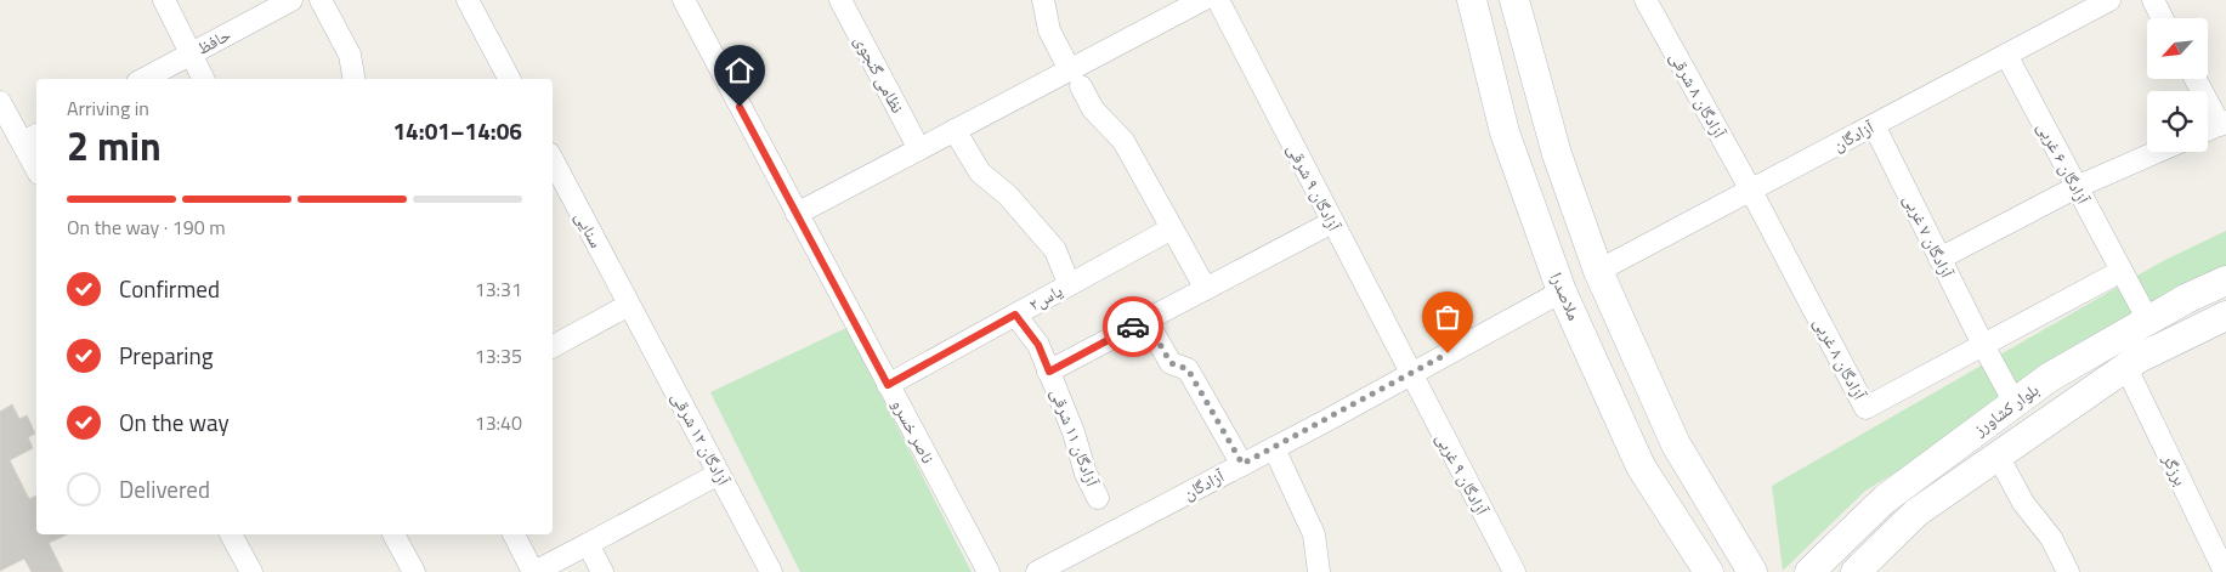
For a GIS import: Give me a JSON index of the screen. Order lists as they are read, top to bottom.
{
  "streets": {
    "main road": ["ملاصدرا", "بلوار کشاورز"],
    "street": [
      "حافظ",
      "نظامی گنجوی",
      "آزادگان ۸ شرقی",
      "آزادگان",
      "آزادگان ۶ غربی",
      "آزادگان ۹ شرقی",
      "سنایی",
      "آزادگان ۷ غربی",
      "یاس۲",
      "آزادگان ۸ غربی",
      "ناصر خسرو",
      "آزادگان ۱۱ شرقی",
      "آزادگان ۱۲ شرقی",
      "برزگر",
      "آزادگان ۹ غربی"
    ]
  },
  "crossings": [
    ["آزادگان ۸ شرقی", "آزادگان"],
    ["آزادگان ۸ شرقی", "آزادگان ۸ غربی"],
    ["آزادگان", "آزادگان ۶ غربی"],
    ["آزادگان", "آزادگان ۹ شرقی"],
    ["آزادگان", "آزادگان ۷ غربی"],
    ["آزادگان", "ملاصدرا"],
    ["آزادگان", "آزادگان ۸ غربی"],
    ["آزادگان", "آزادگان ۹ غربی"],
    ["آزادگان ۶ غربی", "بلوار کشاورز"],
    ["آزادگان ۹ شرقی", "آزادگان ۹ غربی"],
    ["سنایی", "آزادگان ۱۲ شرقی"],
    ["آزادگان ۷ غربی", "آزادگان ۸ غربی"],
    ["آزادگان ۷ غربی", "بلوار کشاورز"],
    ["یاس۲", "ناصر خسرو"],
    ["یاس۲", "آزادگان ۱۱ شرقی"],
    ["بلوار کشاورز", "برزگر"]
  ],
  "north": "bottom left",
  "page": {
    "heading": ["2 min", "Arriving in", "14:01–14:06"],
    "bar": "On the way · 190 m",
    "list": [
      ["Confirmed", "13:31"],
      ["Preparing", "13:35"],
      ["On the way", "13:40"],
      "Delivered"
    ]
  }
}
